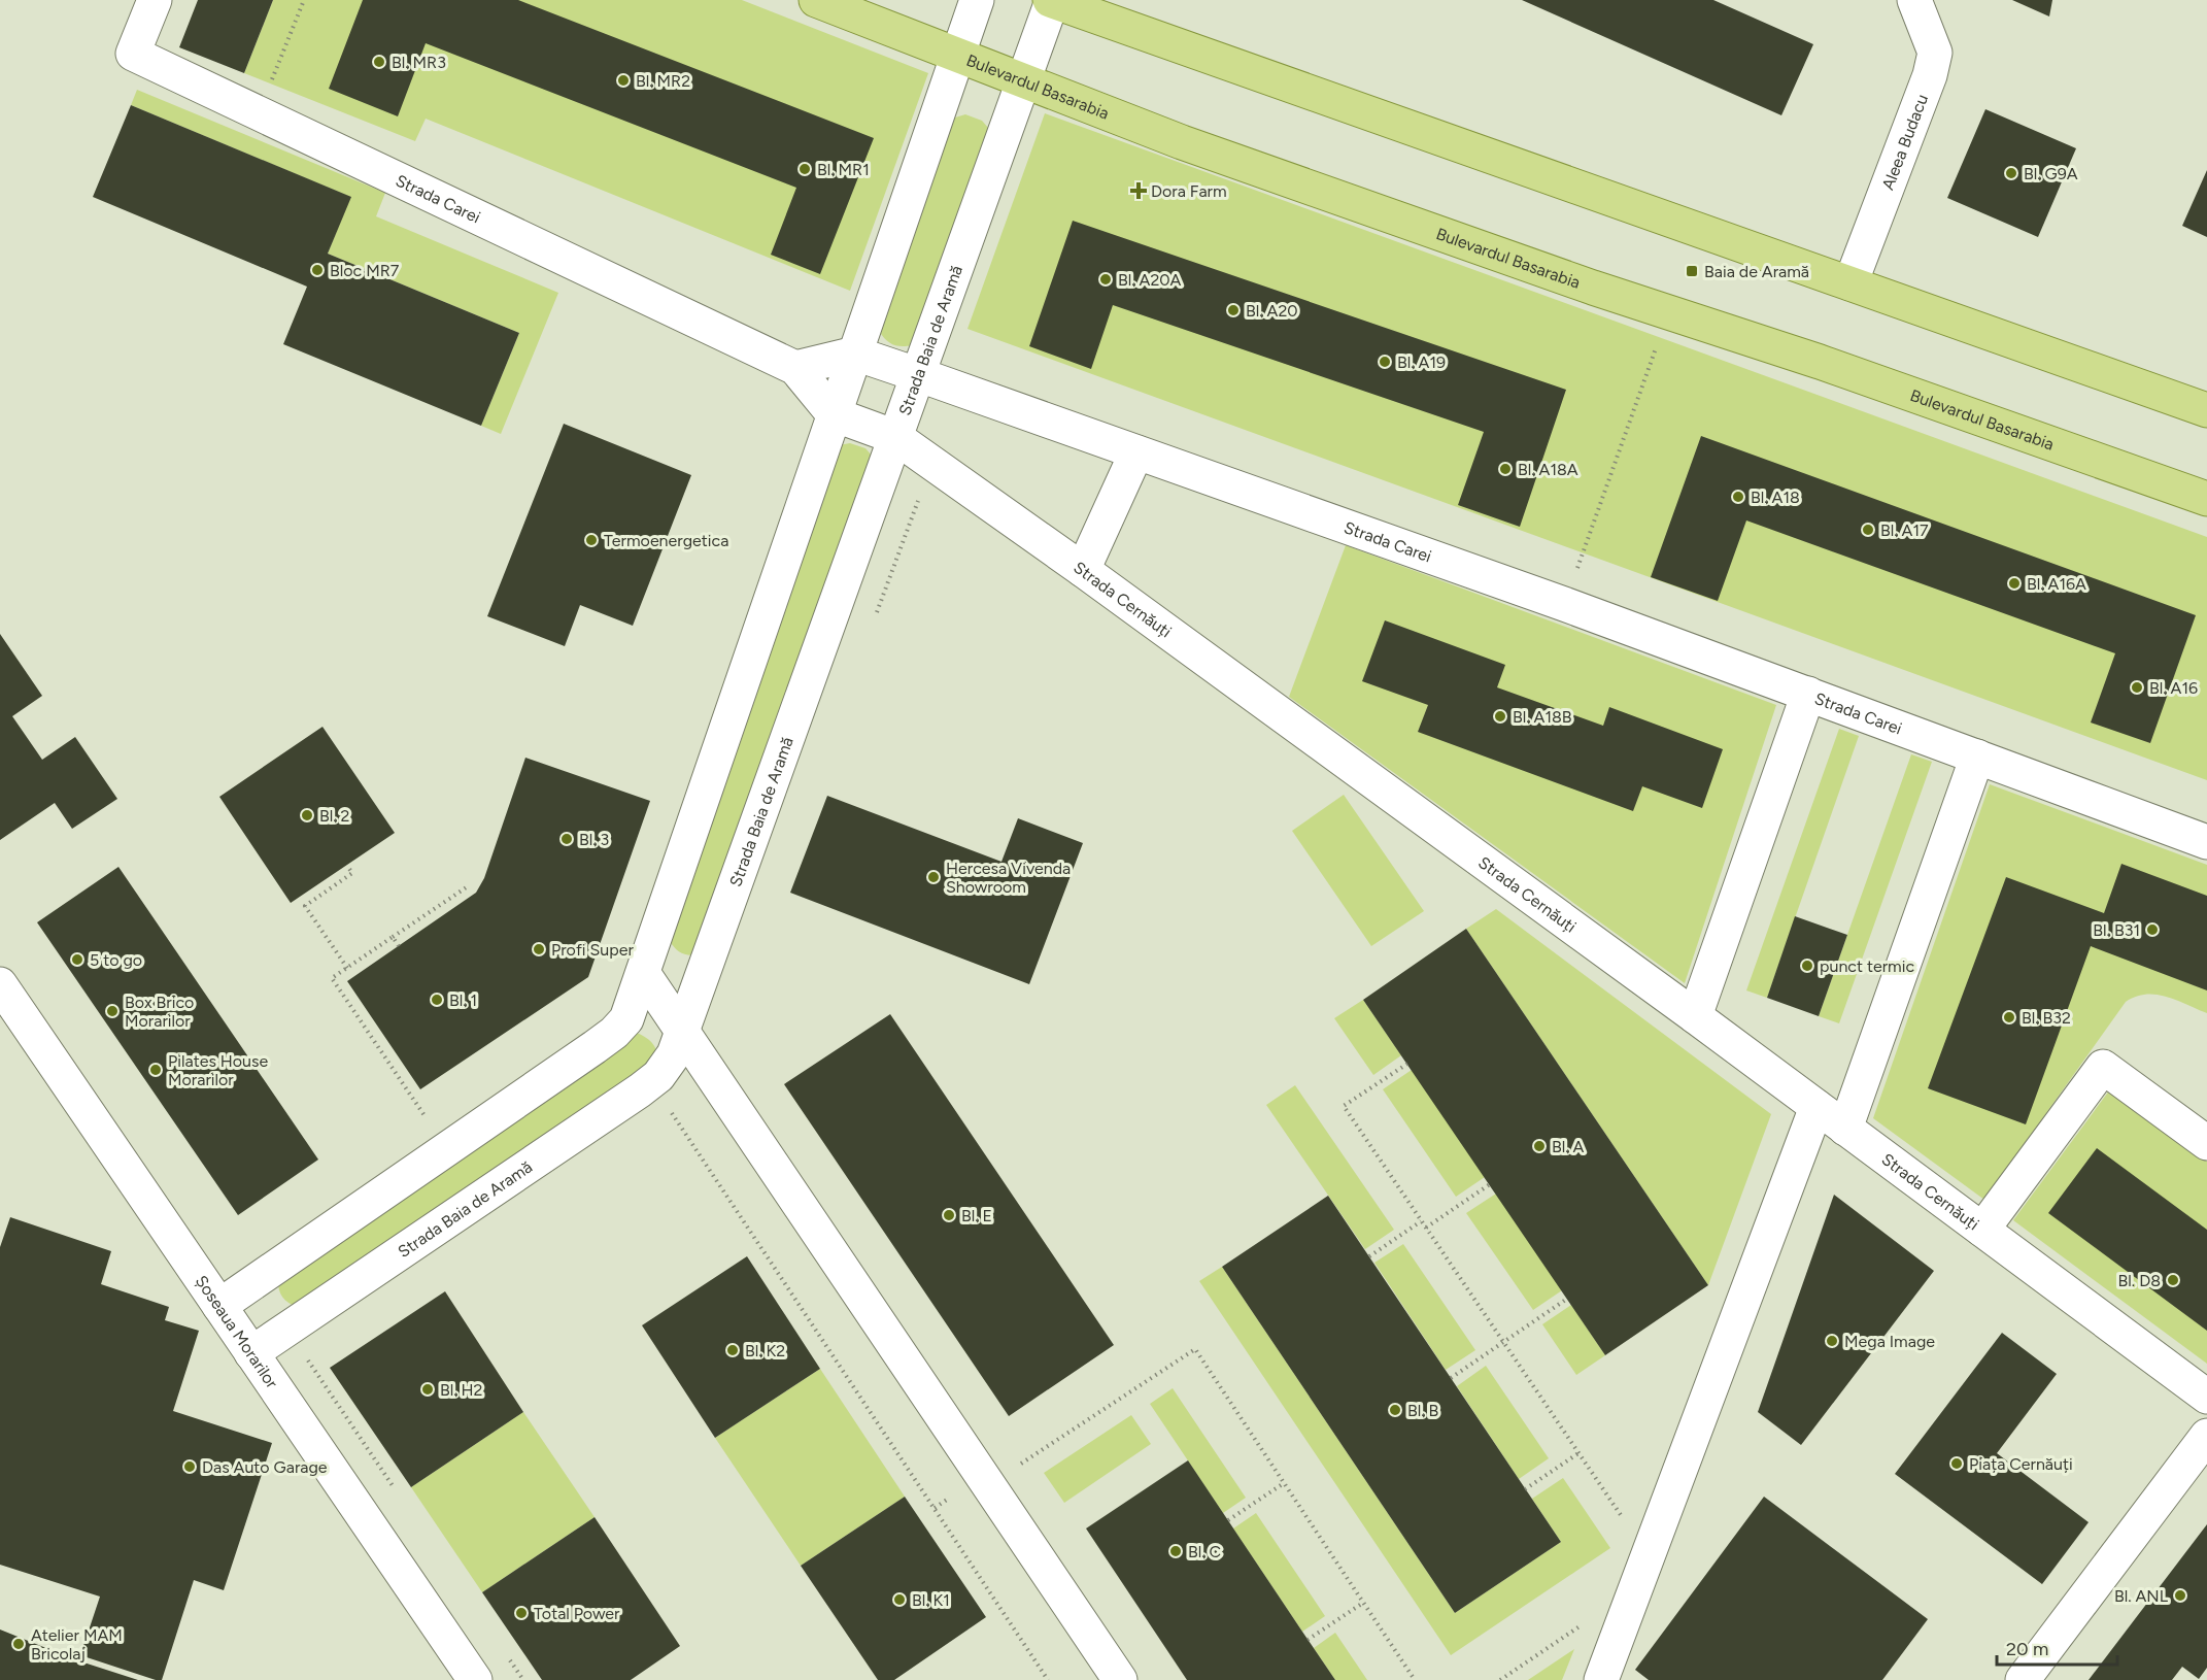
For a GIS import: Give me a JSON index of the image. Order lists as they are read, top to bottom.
{
  "streets": {
    "main road": ["Bulevardul Basarabia"],
    "street": [
      "Aleea Budacu",
      "Strada Carei",
      "Strada Baia de Aramă",
      "Strada Cernăuți",
      "Șoseaua Morarilor"
    ]
  },
  "crossings": [
    ["Bulevardul Basarabia", "Strada Baia de Aramă"],
    ["Strada Carei", "Strada Baia de Aramă"],
    ["Strada Carei", "Strada Cernăuți"],
    ["Strada Baia de Aramă", "Strada Cernăuți"],
    ["Strada Baia de Aramă", "Șoseaua Morarilor"]
  ],
  "places": {
    "other": [
      "Bl. MR3",
      "Bl. MR2",
      "Bl. MR1",
      "Bl. G9A",
      "Bloc MR7",
      "Bl. A20A",
      "Bl. A20",
      "Bl. A19",
      "Bl. A18A",
      "Bl. A18",
      "Bl. A17",
      "Termoenergetica",
      "Bl. A16A",
      "Bl. A16",
      "Bl. A18B",
      "Bl. 2",
      "Bl. 3",
      "Hercesa Vivenda Showroom",
      "Bl. B31",
      "Profi Super",
      "5 to go",
      "punct termic",
      "Bl. 1",
      "Box Brico Morarilor",
      "Bl. B32",
      "Pilates House Morarilor",
      "Bl. A",
      "Bl. E",
      "Bl. D8",
      "Mega Image",
      "Bl. K2",
      "Bl. H2",
      "Bl. B",
      "Piața Cernăuți",
      "Das Auto Garage",
      "Bl. C",
      "Bl. ANL",
      "Bl. K1",
      "Total Power",
      "Atelier MAM Bricolaj"
    ],
    "health": ["Dora Farm"],
    "transit": ["Baia de Aramă"]
  },
  "scale_bar": "20 m"
}
